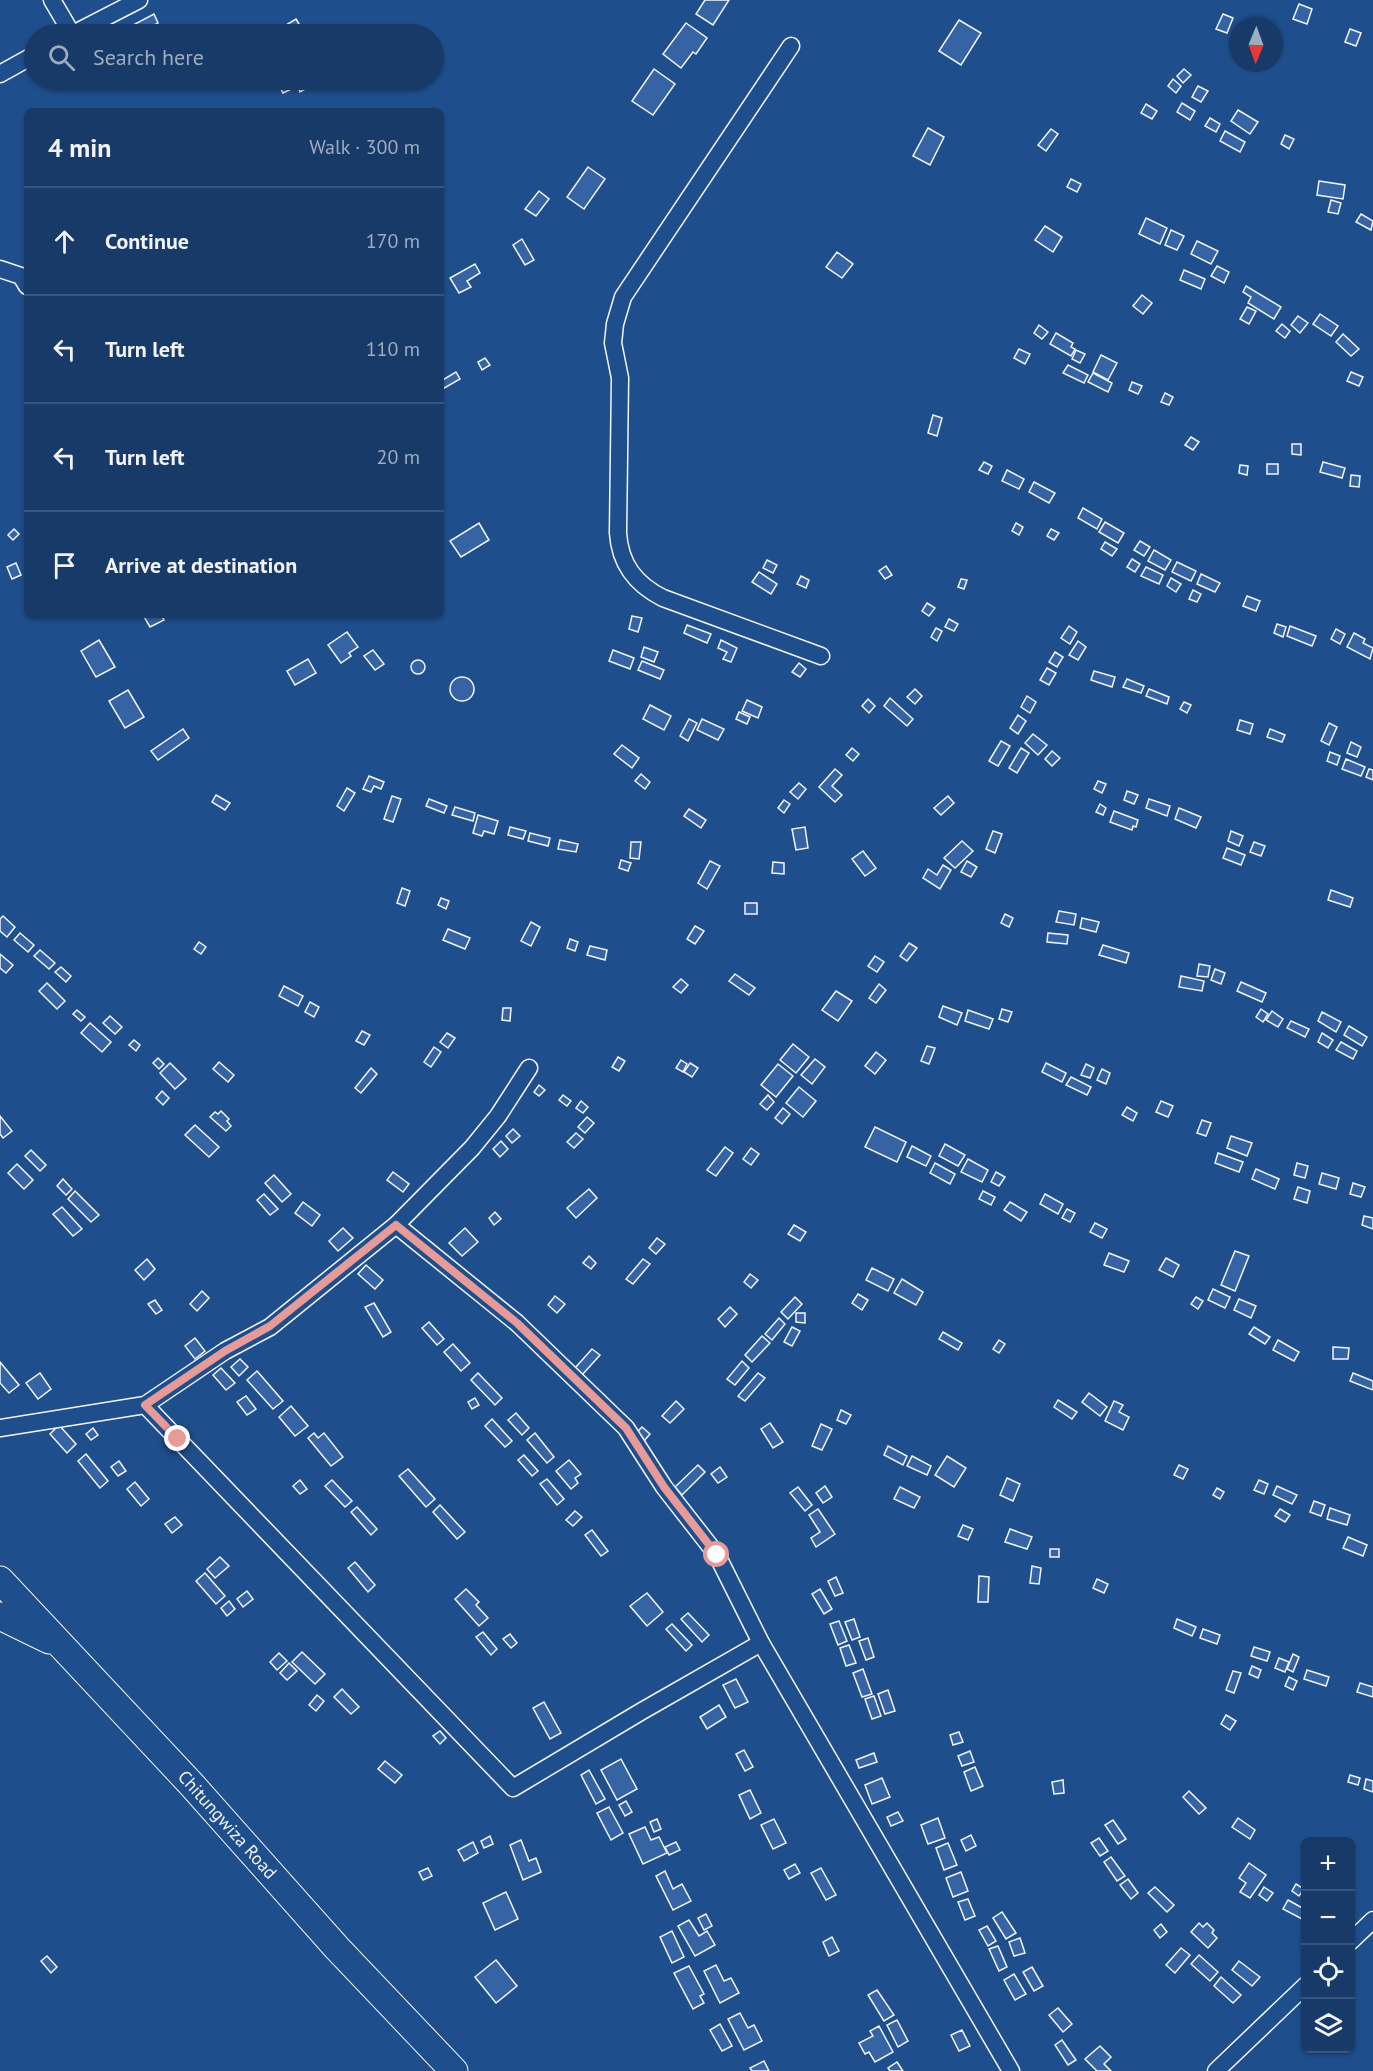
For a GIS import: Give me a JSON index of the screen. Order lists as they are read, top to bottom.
{
  "streets": {
    "main road": ["Chitungwiza Road"]
  },
  "north": "bottom",
  "page": {
    "search": "Search here",
    "heading": ["4 min", "Walk · 300 m"],
    "list": [
      ["Continue", "170 m"],
      ["Turn left", "110 m"],
      ["Turn left", "20 m"],
      "Arrive at destination"
    ],
    "map_buttons": ["+", "−"]
  }
}
